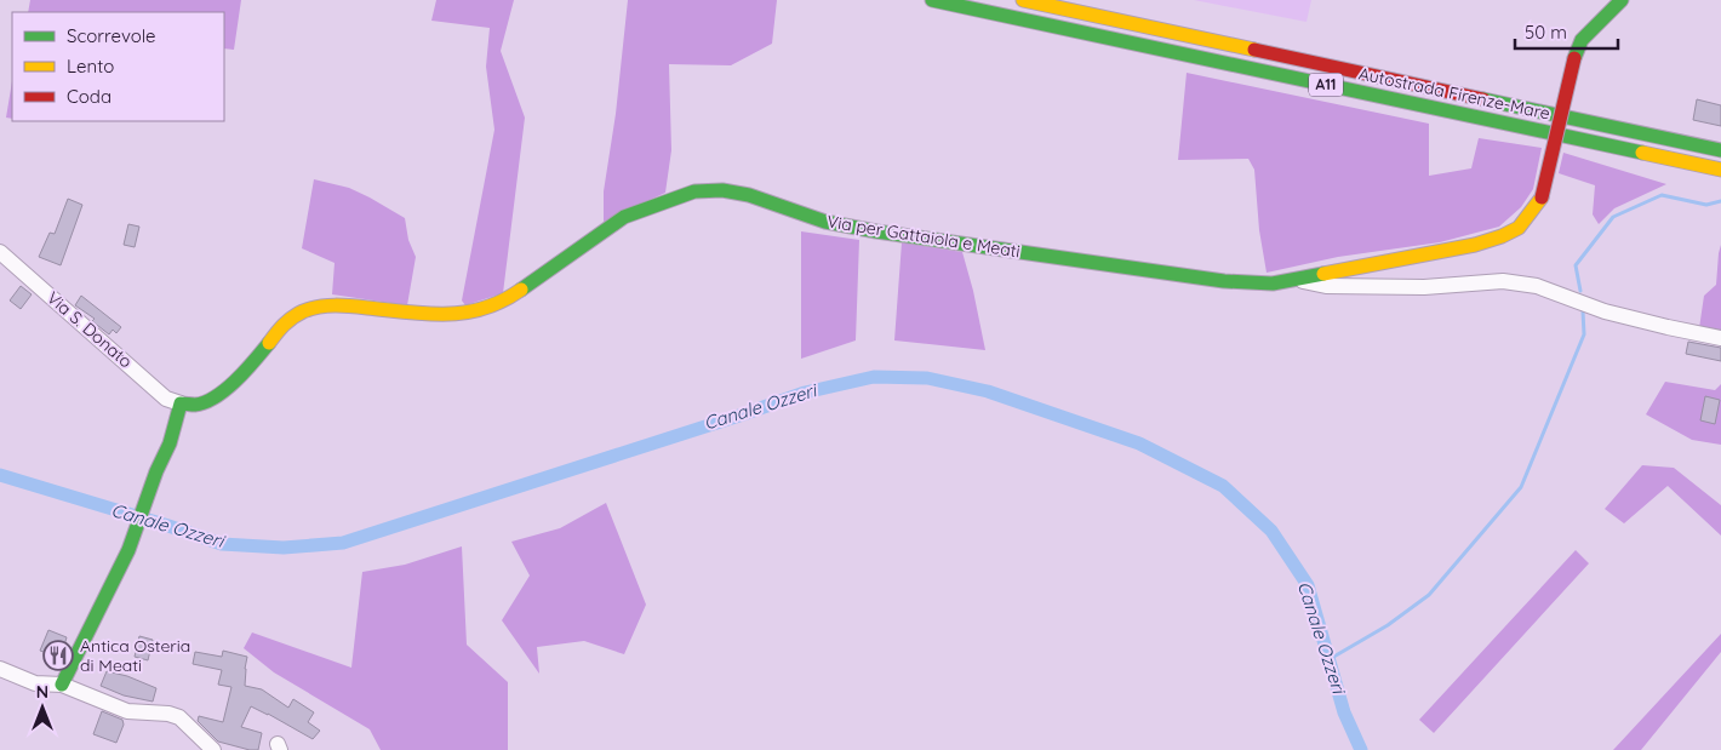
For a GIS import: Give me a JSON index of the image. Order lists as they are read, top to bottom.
{
  "streets": {
    "main road": ["A11", "Autostrada Firenze-Mare", "Via per Gattaiola e Meati"],
    "street": ["Via S. Donato"]
  },
  "crossings": [
    ["Via per Gattaiola e Meati", "Via S. Donato"]
  ],
  "water": ["Canale Ozzeri"],
  "places": {
    "restaurant": ["Antica Osteria di Meati"]
  },
  "legend": ["Scorrevole", "Lento", "Coda"],
  "scale_bar": "50 m",
  "north": "top"
}
